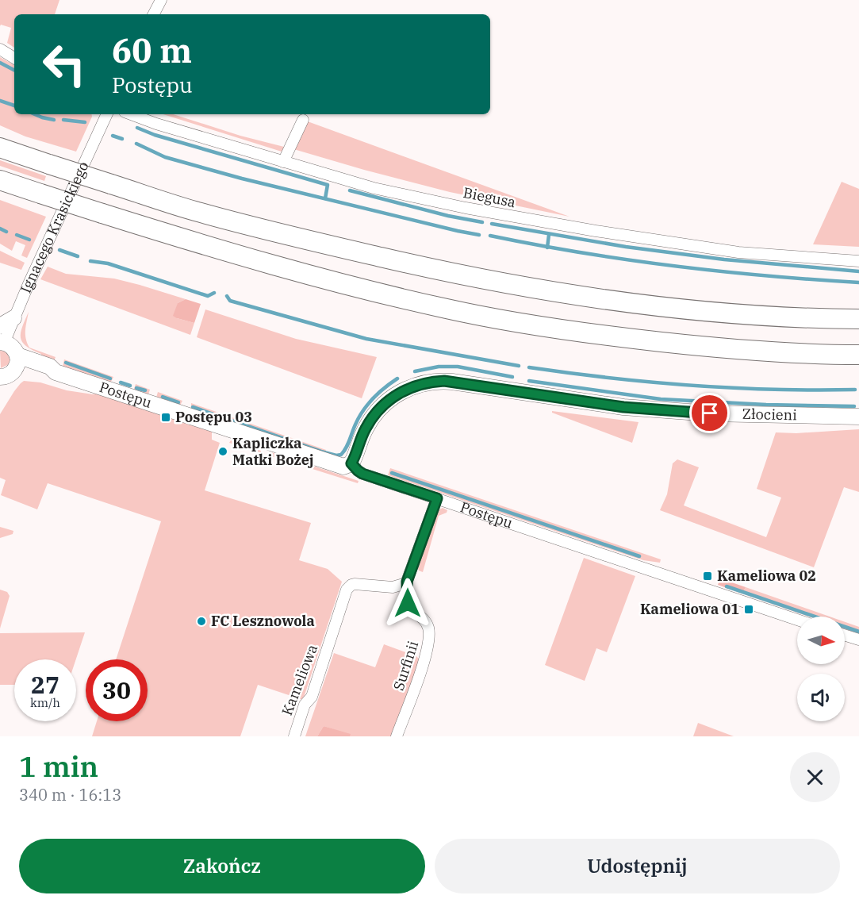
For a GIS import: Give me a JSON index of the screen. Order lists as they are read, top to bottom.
{
  "streets": {
    "street": [
      "Biegusa",
      "Ignacego Krasickiego",
      "Postępu",
      "Złocieni",
      "Surfinii",
      "Kameliowa"
    ]
  },
  "crossings": [
    ["Postępu", "Złocieni"],
    ["Surfinii", "Kameliowa"]
  ],
  "places": {
    "transit": ["Postępu 03", "Kameliowa 02", "Kameliowa 01"],
    "other": ["Kapliczka Matki Bożej", "FC Lesznowola"]
  },
  "north": "right",
  "page": {
    "turn": ["60 m", "Postępu"],
    "speed": "27 km/h",
    "limit": "30",
    "heading": ["1 min", "340 m · 16:13"],
    "buttons": ["Zakończ", "Udostępnij"]
  }
}
